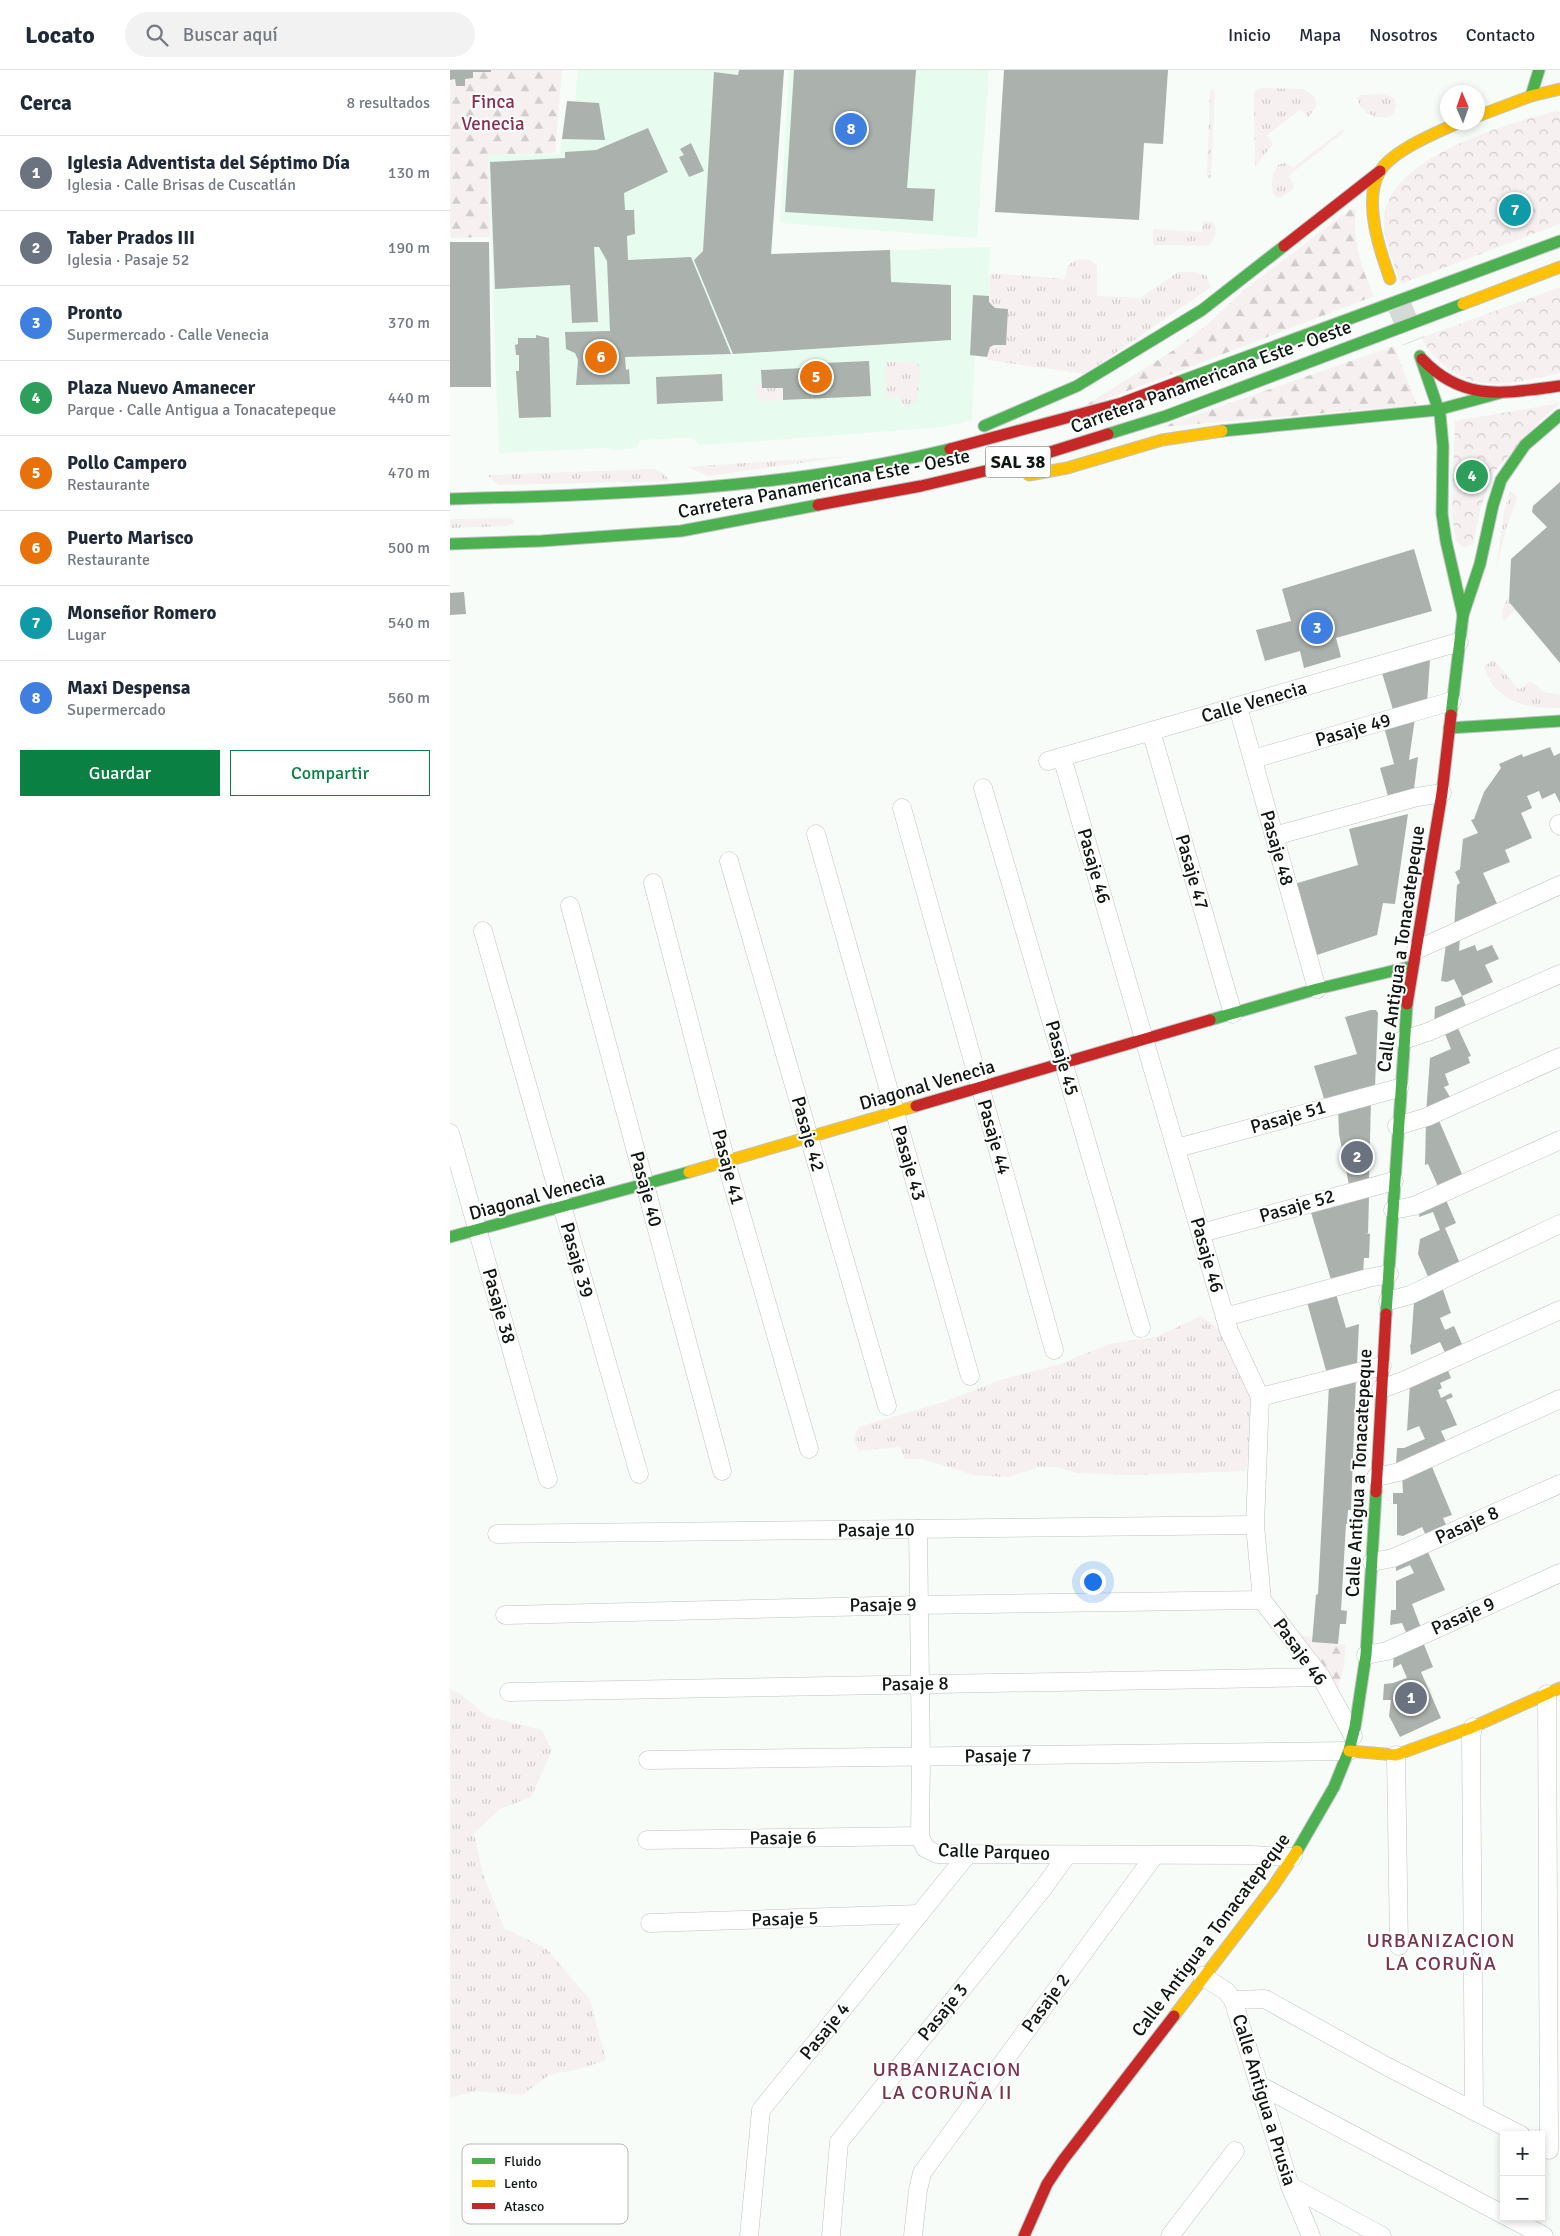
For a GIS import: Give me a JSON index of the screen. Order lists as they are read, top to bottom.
{
  "streets": {
    "main road": [
      "Carretera Panamericana Este - Oeste",
      "SAL 38",
      "Calle Antigua a Tonacatepeque",
      "Diagonal Venecia"
    ],
    "street": [
      "Calle Venecia",
      "Pasaje 49",
      "Pasaje 48",
      "Pasaje 46",
      "Pasaje 47",
      "Pasaje 45",
      "Pasaje 51",
      "Pasaje 42",
      "Pasaje 44",
      "Pasaje 43",
      "Pasaje 41",
      "Pasaje 40",
      "Pasaje 52",
      "Pasaje 39",
      "Pasaje 38",
      "Pasaje 8",
      "Pasaje 10",
      "Pasaje 9",
      "Pasaje 7",
      "Pasaje 6",
      "Calle Parqueo",
      "Pasaje 5",
      "Pasaje 2",
      "Pasaje 3",
      "Pasaje 4",
      "Calle Antigua a Prusia"
    ]
  },
  "crossings": [
    ["Calle Venecia", "Pasaje 48"],
    ["Calle Venecia", "Pasaje 46"],
    ["Calle Venecia", "Pasaje 47"],
    ["Calle Venecia", "Calle Antigua a Tonacatepeque"],
    ["Pasaje 49", "Pasaje 48"],
    ["Pasaje 49", "Calle Antigua a Tonacatepeque"],
    ["Pasaje 48", "Diagonal Venecia"],
    ["Pasaje 46", "Calle Antigua a Tonacatepeque"],
    ["Pasaje 46", "Diagonal Venecia"],
    ["Pasaje 46", "Pasaje 51"],
    ["Pasaje 46", "Pasaje 52"],
    ["Pasaje 46", "Pasaje 8"],
    ["Pasaje 46", "Pasaje 10"],
    ["Pasaje 46", "Pasaje 9"],
    ["Pasaje 46", "Pasaje 7"],
    ["Pasaje 47", "Diagonal Venecia"],
    ["Calle Antigua a Tonacatepeque", "Diagonal Venecia"],
    ["Calle Antigua a Tonacatepeque", "Pasaje 51"],
    ["Calle Antigua a Tonacatepeque", "Pasaje 52"],
    ["Calle Antigua a Tonacatepeque", "Pasaje 8"],
    ["Calle Antigua a Tonacatepeque", "Pasaje 9"],
    ["Calle Antigua a Tonacatepeque", "Pasaje 7"],
    ["Calle Antigua a Tonacatepeque", "Calle Parqueo"],
    ["Calle Antigua a Tonacatepeque", "Calle Antigua a Prusia"],
    ["Pasaje 45", "Diagonal Venecia"],
    ["Diagonal Venecia", "Pasaje 42"],
    ["Diagonal Venecia", "Pasaje 44"],
    ["Diagonal Venecia", "Pasaje 43"],
    ["Diagonal Venecia", "Pasaje 41"],
    ["Diagonal Venecia", "Pasaje 40"],
    ["Diagonal Venecia", "Pasaje 39"],
    ["Diagonal Venecia", "Pasaje 38"],
    ["Pasaje 8", "Calle Parqueo"],
    ["Pasaje 10", "Calle Parqueo"],
    ["Pasaje 9", "Calle Parqueo"],
    ["Pasaje 7", "Calle Parqueo"],
    ["Pasaje 6", "Calle Parqueo"],
    ["Calle Parqueo", "Pasaje 2"],
    ["Calle Parqueo", "Pasaje 3"],
    ["Calle Parqueo", "Pasaje 4"],
    ["Pasaje 5", "Pasaje 4"]
  ],
  "districts": ["URBANIZACION LA CORUÑA", "URBANIZACION LA CORUÑA II"],
  "parks": ["Finca Venecia"],
  "legend": ["Fluido", "Lento", "Atasco"],
  "north": "top",
  "page": {
    "header": "Locato",
    "search": "Buscar aquí",
    "nav": [
      "Inicio",
      "Mapa",
      "Nosotros",
      "Contacto"
    ],
    "heading": ["Cerca", "8 resultados"],
    "pins": [
      "8",
      "7",
      "6",
      "5",
      "4",
      "3",
      "2",
      "1"
    ],
    "list": [
      {
        "mark": "1",
        "name": "Iglesia Adventista del Séptimo Día",
        "note": "Iglesia · Calle Brisas de Cuscatlán",
        "value": "130 m"
      },
      {
        "mark": "2",
        "name": "Taber Prados III",
        "note": "Iglesia · Pasaje 52",
        "value": "190 m"
      },
      {
        "mark": "3",
        "name": "Pronto",
        "note": "Supermercado · Calle Venecia",
        "value": "370 m"
      },
      {
        "mark": "4",
        "name": "Plaza Nuevo Amanecer",
        "note": "Parque · Calle Antigua a Tonacatepeque",
        "value": "440 m"
      },
      {
        "mark": "5",
        "name": "Pollo Campero",
        "note": "Restaurante",
        "value": "470 m"
      },
      {
        "mark": "6",
        "name": "Puerto Marisco",
        "note": "Restaurante",
        "value": "500 m"
      },
      {
        "mark": "7",
        "name": "Monseñor Romero",
        "note": "Lugar",
        "value": "540 m"
      },
      {
        "mark": "8",
        "name": "Maxi Despensa",
        "note": "Supermercado",
        "value": "560 m"
      }
    ],
    "buttons": ["Guardar", "Compartir"],
    "map_buttons": ["+", "−"]
  }
}
